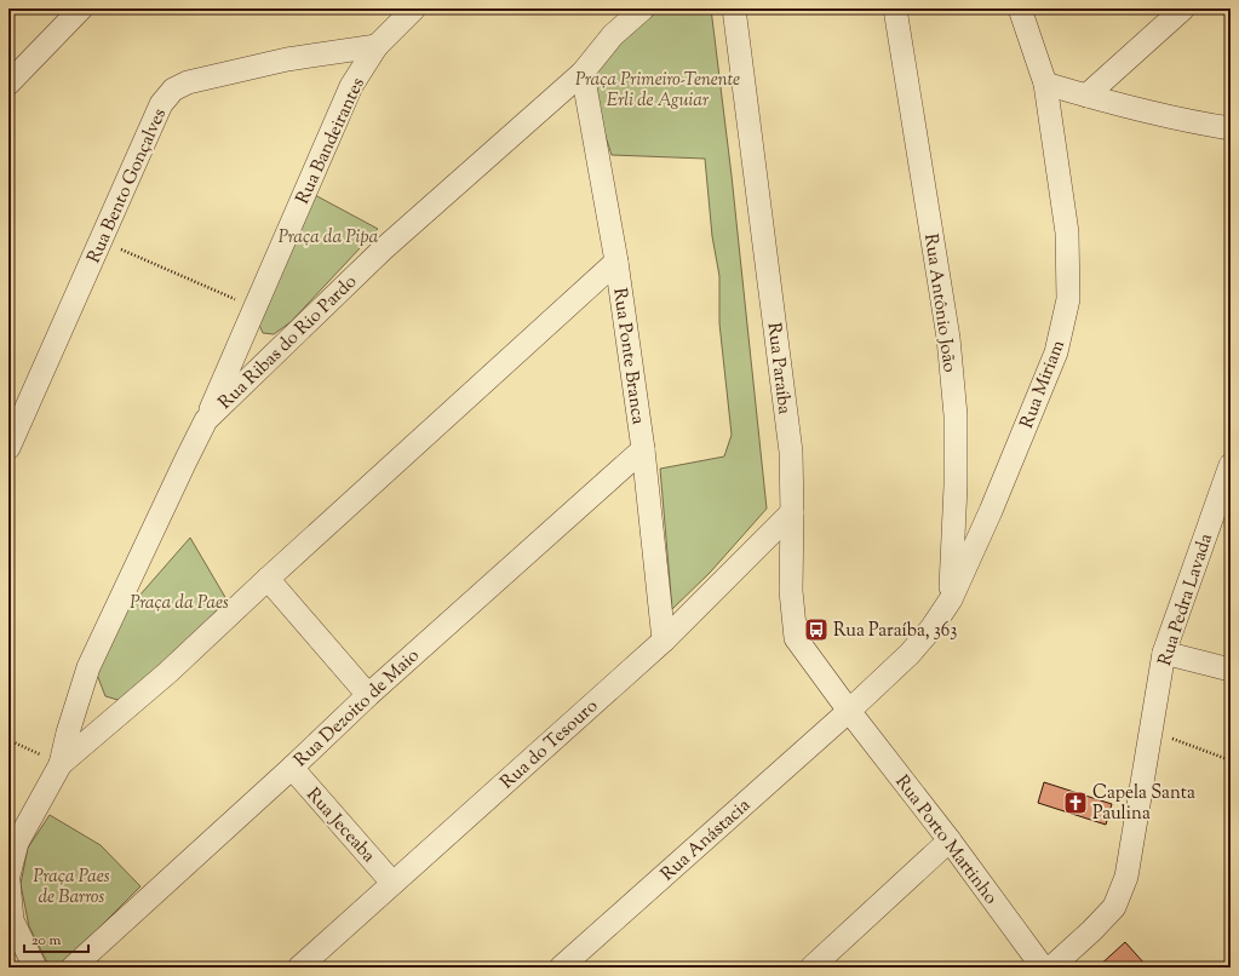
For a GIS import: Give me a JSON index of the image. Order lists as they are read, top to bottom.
{
  "streets": {
    "street": [
      "Rua Bandeirantes",
      "Rua Bento Gonçalves",
      "Rua Antônio João",
      "Rua Ribas do Rio Pardo",
      "Rua Ponte Branca",
      "Rua Paraíba",
      "Rua Miriam",
      "Rua Pedra Lavada",
      "Rua Dezoito de Maio",
      "Rua do Tesouro",
      "Rua Jeceaba",
      "Rua Anástacia",
      "Rua Porto Martinho"
    ]
  },
  "crossings": [
    ["Rua Bandeirantes", "Rua Bento Gonçalves"],
    ["Rua Bandeirantes", "Rua Ribas do Rio Pardo"],
    ["Rua Antônio João", "Rua Miriam"],
    ["Rua Ribas do Rio Pardo", "Rua Ponte Branca"],
    ["Rua Ponte Branca", "Rua Dezoito de Maio"],
    ["Rua Ponte Branca", "Rua do Tesouro"],
    ["Rua Paraíba", "Rua Miriam"],
    ["Rua Paraíba", "Rua do Tesouro"],
    ["Rua Paraíba", "Rua Anástacia"],
    ["Rua Paraíba", "Rua Porto Martinho"],
    ["Rua Miriam", "Rua Anástacia"],
    ["Rua Miriam", "Rua Porto Martinho"],
    ["Rua Dezoito de Maio", "Rua Jeceaba"],
    ["Rua do Tesouro", "Rua Jeceaba"],
    ["Rua Anástacia", "Rua Porto Martinho"]
  ],
  "parks": [
    "Praça Primeiro-Tenente Erli de Aguiar",
    "Praça da Pipa",
    "Praça da Paes",
    "Praça Paes de Barros"
  ],
  "places": {
    "bus stop": ["Rua Paraíba, 363"],
    "church": ["Capela Santa Paulina"]
  },
  "scale_bar": "20 m"
}
